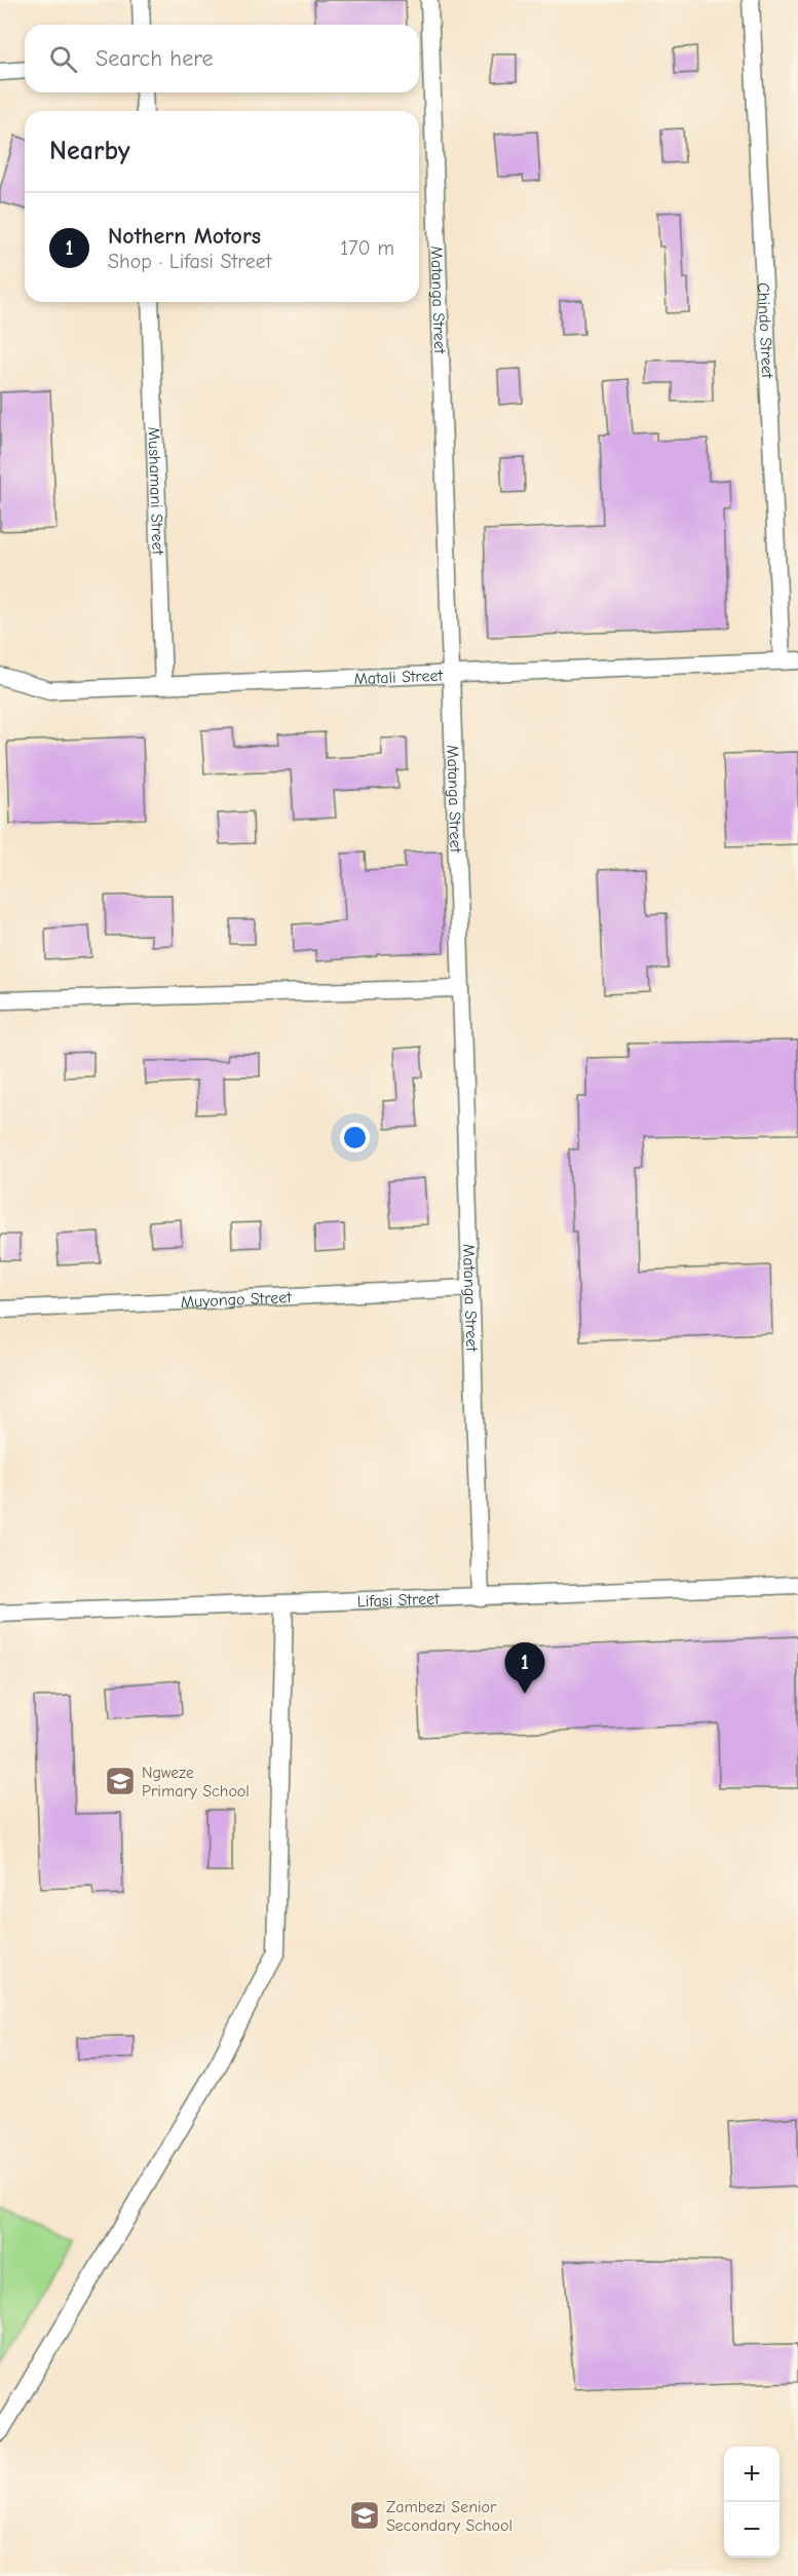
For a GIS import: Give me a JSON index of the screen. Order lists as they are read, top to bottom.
{
  "streets": {
    "street": [
      "Matanga Street",
      "Chindo Street",
      "Mushamani Street",
      "Matali Street",
      "Muyongo Street",
      "Lifasi Street"
    ]
  },
  "crossings": [
    ["Matanga Street", "Matali Street"],
    ["Matanga Street", "Muyongo Street"],
    ["Matanga Street", "Lifasi Street"],
    ["Chindo Street", "Matali Street"],
    ["Mushamani Street", "Matali Street"]
  ],
  "places": {
    "school or university": ["Ngweze Primary School", "Zambezi Senior Secondary School"]
  },
  "page": {
    "search": "Search here",
    "heading": "Nearby",
    "list": [
      {
        "mark": "1",
        "name": "Nothern Motors",
        "note": "Shop · Lifasi Street",
        "value": "170 m"
      }
    ],
    "pins": "1",
    "map_buttons": ["+", "−"]
  }
}
